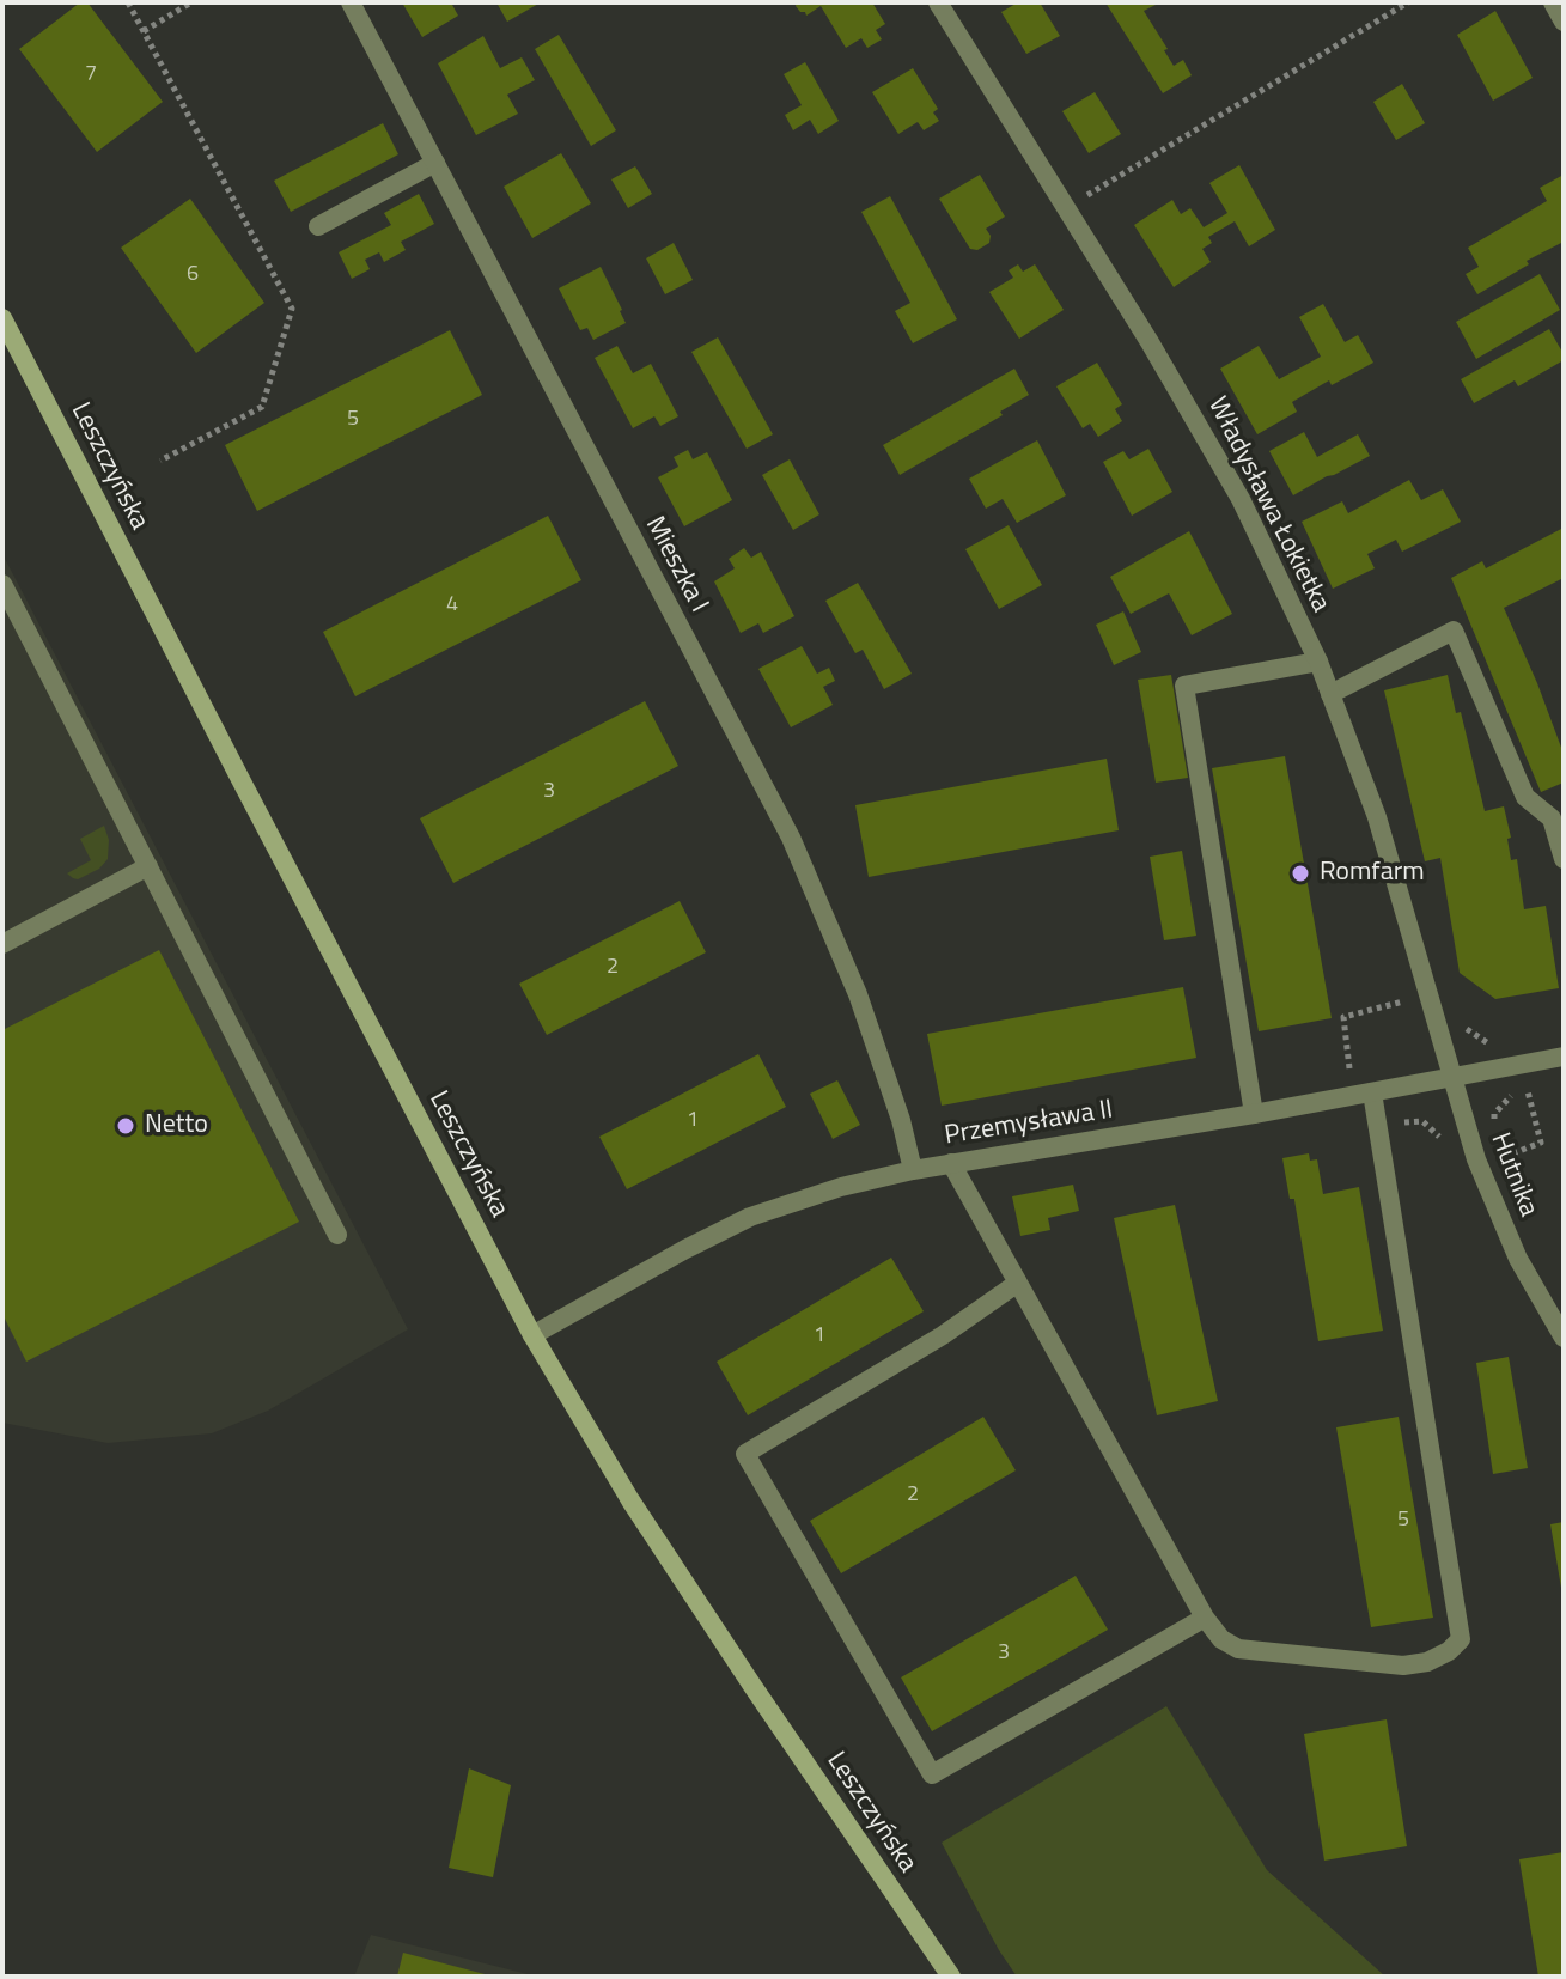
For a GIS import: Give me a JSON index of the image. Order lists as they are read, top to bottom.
{
  "streets": {
    "street": [
      "Leszczyńska",
      "Władysława Łokietka",
      "Mieszka I",
      "Przemysława II",
      "Hutnika"
    ]
  },
  "crossings": [
    ["Leszczyńska", "Przemysława II"],
    ["Władysława Łokietka", "Przemysława II"],
    ["Władysława Łokietka", "Hutnika"],
    ["Mieszka I", "Przemysława II"],
    ["Przemysława II", "Hutnika"]
  ],
  "places": ["Romfarm", "Netto"],
  "house_numbers": [
    "7",
    "6",
    "5",
    "4",
    "3",
    "2",
    "1",
    "1",
    "2",
    "5",
    "3"
  ]
}
